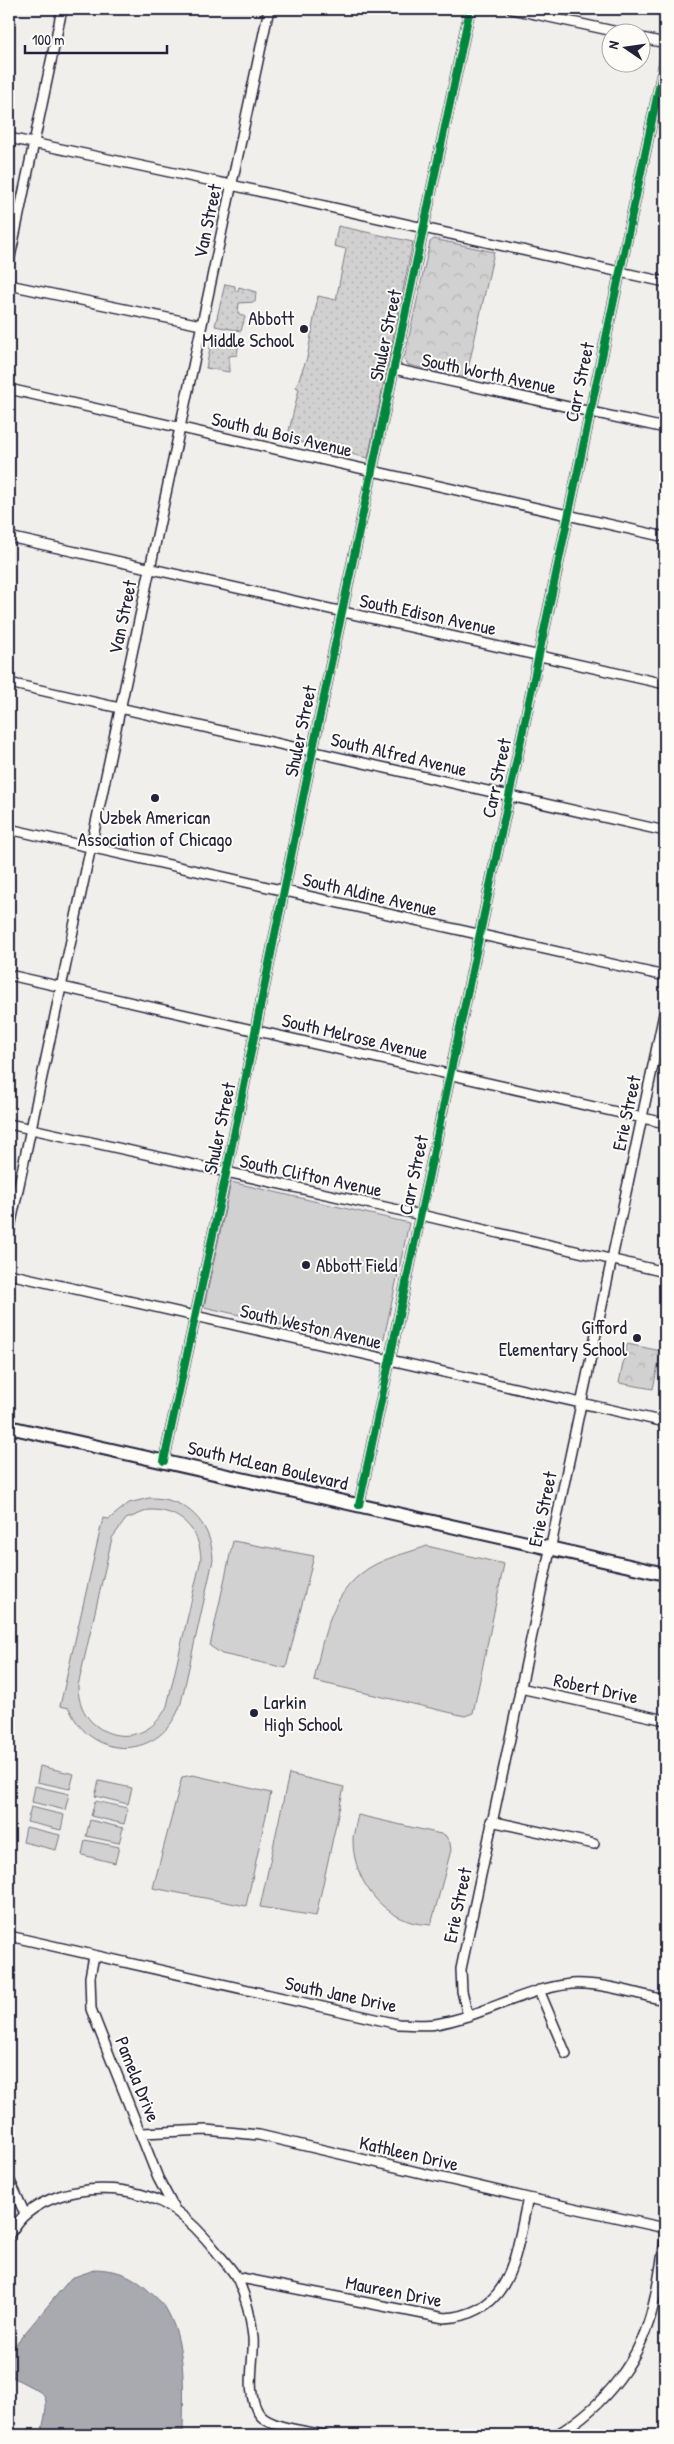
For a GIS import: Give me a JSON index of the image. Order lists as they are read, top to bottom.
{
  "streets": {
    "main road": ["South McLean Boulevard"],
    "street": [
      "Van Street",
      "Shuler Street",
      "South Worth Avenue",
      "Carr Street",
      "South du Bois Avenue",
      "South Edison Avenue",
      "South Alfred Avenue",
      "South Aldine Avenue",
      "South Melrose Avenue",
      "Erie Street",
      "South Clifton Avenue",
      "South Weston Avenue",
      "Robert Drive",
      "South Jane Drive",
      "Pamela Drive",
      "Kathleen Drive",
      "Maureen Drive"
    ]
  },
  "crossings": [
    ["Van Street", "South du Bois Avenue"],
    ["Van Street", "South Edison Avenue"],
    ["Van Street", "South Alfred Avenue"],
    ["Van Street", "South Aldine Avenue"],
    ["Van Street", "South Melrose Avenue"],
    ["Van Street", "South Clifton Avenue"],
    ["Shuler Street", "South Worth Avenue"],
    ["Shuler Street", "South du Bois Avenue"],
    ["Shuler Street", "South Edison Avenue"],
    ["Shuler Street", "South Alfred Avenue"],
    ["Shuler Street", "South Aldine Avenue"],
    ["Shuler Street", "South Melrose Avenue"],
    ["Shuler Street", "South Clifton Avenue"],
    ["Shuler Street", "South Weston Avenue"],
    ["Shuler Street", "South McLean Boulevard"],
    ["South Worth Avenue", "Carr Street"],
    ["Carr Street", "South du Bois Avenue"],
    ["Carr Street", "South Edison Avenue"],
    ["Carr Street", "South Alfred Avenue"],
    ["Carr Street", "South Aldine Avenue"],
    ["Carr Street", "South Melrose Avenue"],
    ["Carr Street", "South Clifton Avenue"],
    ["Carr Street", "South Weston Avenue"],
    ["Carr Street", "South McLean Boulevard"],
    ["South Melrose Avenue", "Erie Street"],
    ["Erie Street", "South Clifton Avenue"],
    ["Erie Street", "South Weston Avenue"],
    ["Erie Street", "South McLean Boulevard"],
    ["Erie Street", "Robert Drive"],
    ["Erie Street", "South Jane Drive"],
    ["South Jane Drive", "Pamela Drive"],
    ["Pamela Drive", "Kathleen Drive"],
    ["Kathleen Drive", "Maureen Drive"]
  ],
  "places": [
    "Abbott Middle School",
    "Uzbek American Association of Chicago",
    "Abbott Field",
    "Gifford Elementary School",
    "Larkin High School"
  ],
  "scale_bar": "100 m",
  "north": "left"
}
